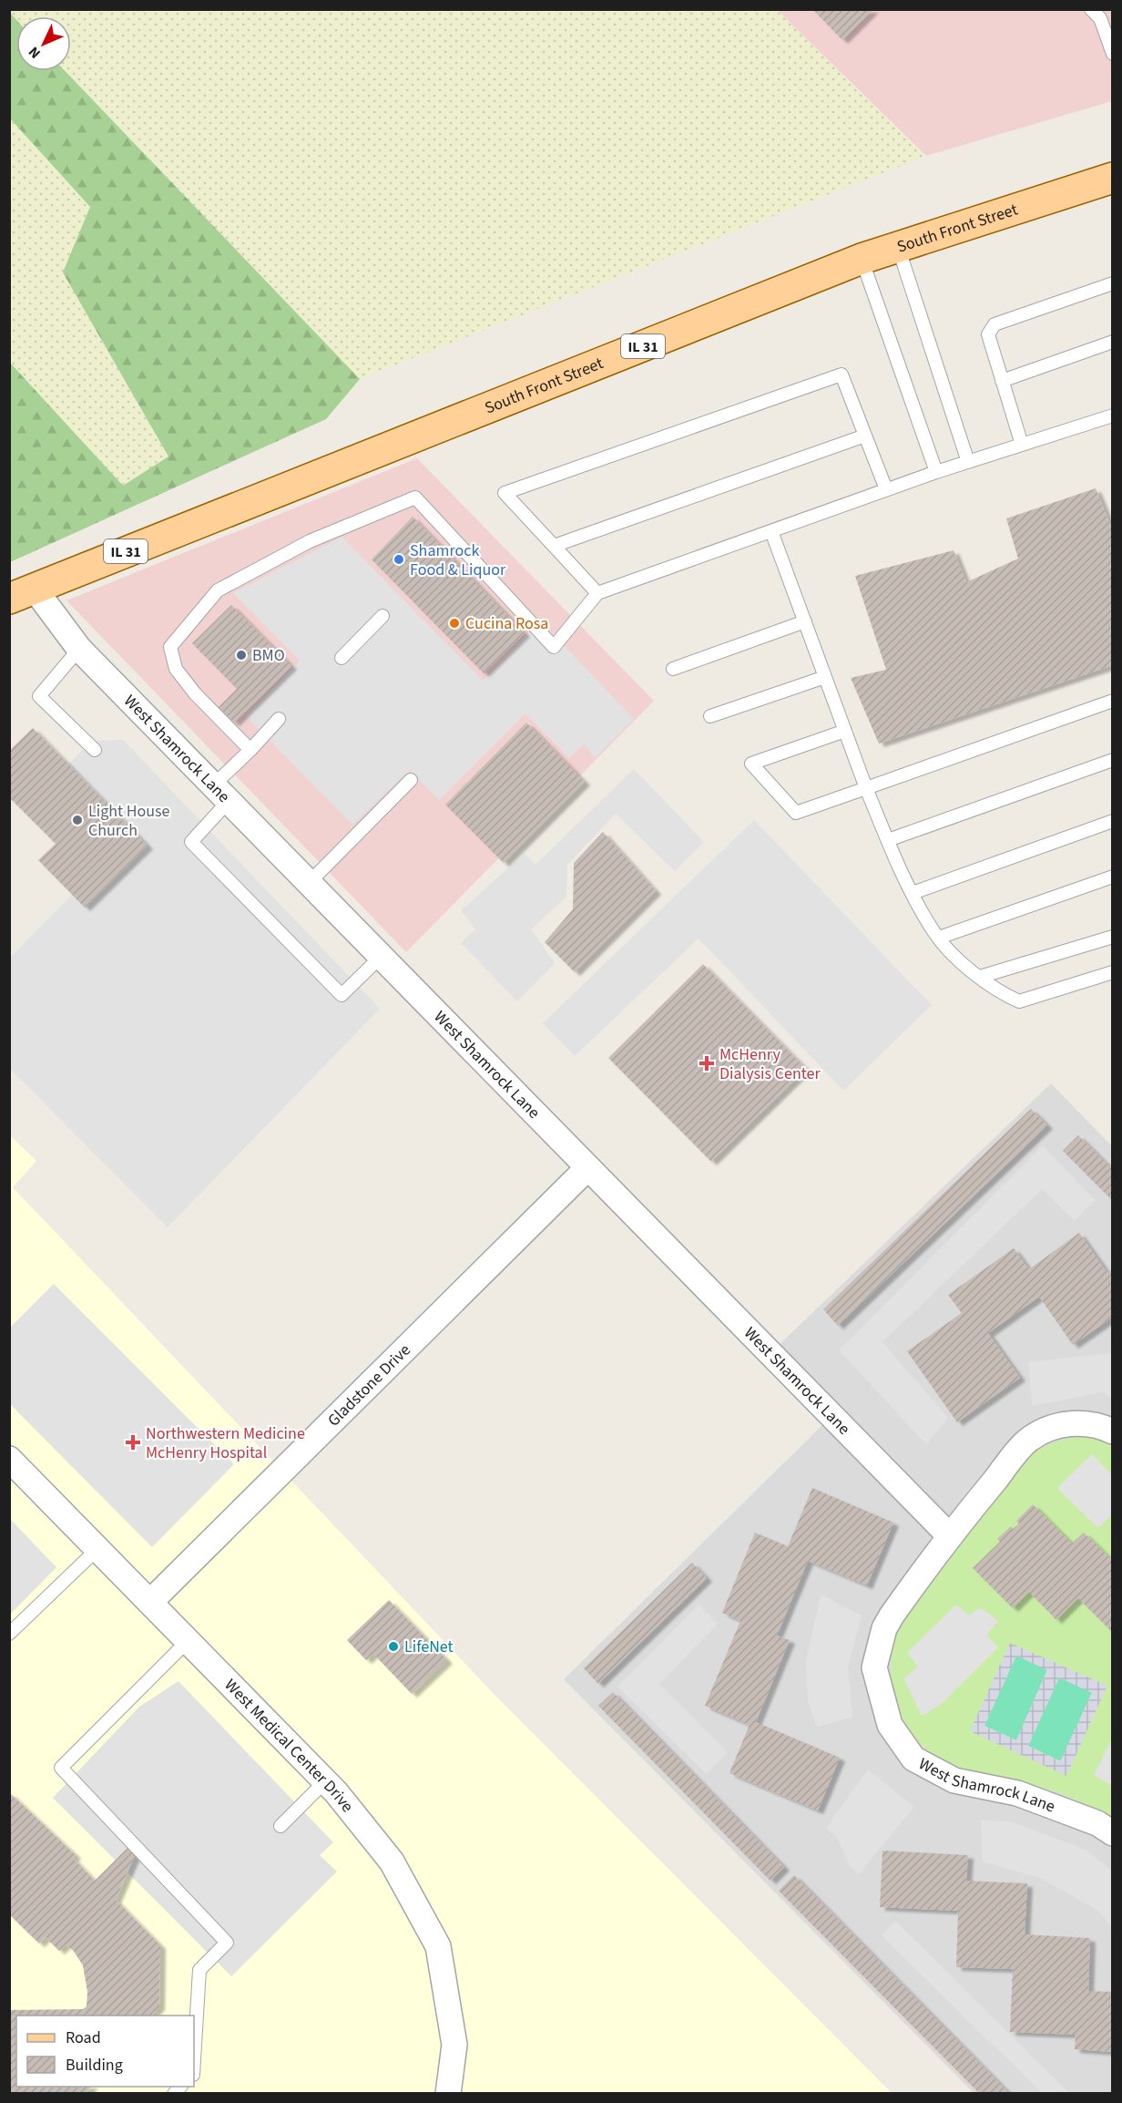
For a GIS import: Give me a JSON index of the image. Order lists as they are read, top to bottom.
{
  "streets": {
    "main road": ["South Front Street", "IL 31"],
    "street": ["West Shamrock Lane", "Gladstone Drive", "West Medical Center Drive"]
  },
  "crossings": [
    ["South Front Street", "West Shamrock Lane"],
    ["West Shamrock Lane", "Gladstone Drive"],
    ["Gladstone Drive", "West Medical Center Drive"]
  ],
  "places": {
    "other": [
      "Shamrock Food & Liquor",
      "Cucina Rosa",
      "BMO",
      "Light House Church",
      "LifeNet"
    ],
    "health": ["McHenry Dialysis Center", "Northwestern Medicine McHenry Hospital"]
  },
  "legend": ["Road", "Building"],
  "north": "bottom left"
}
